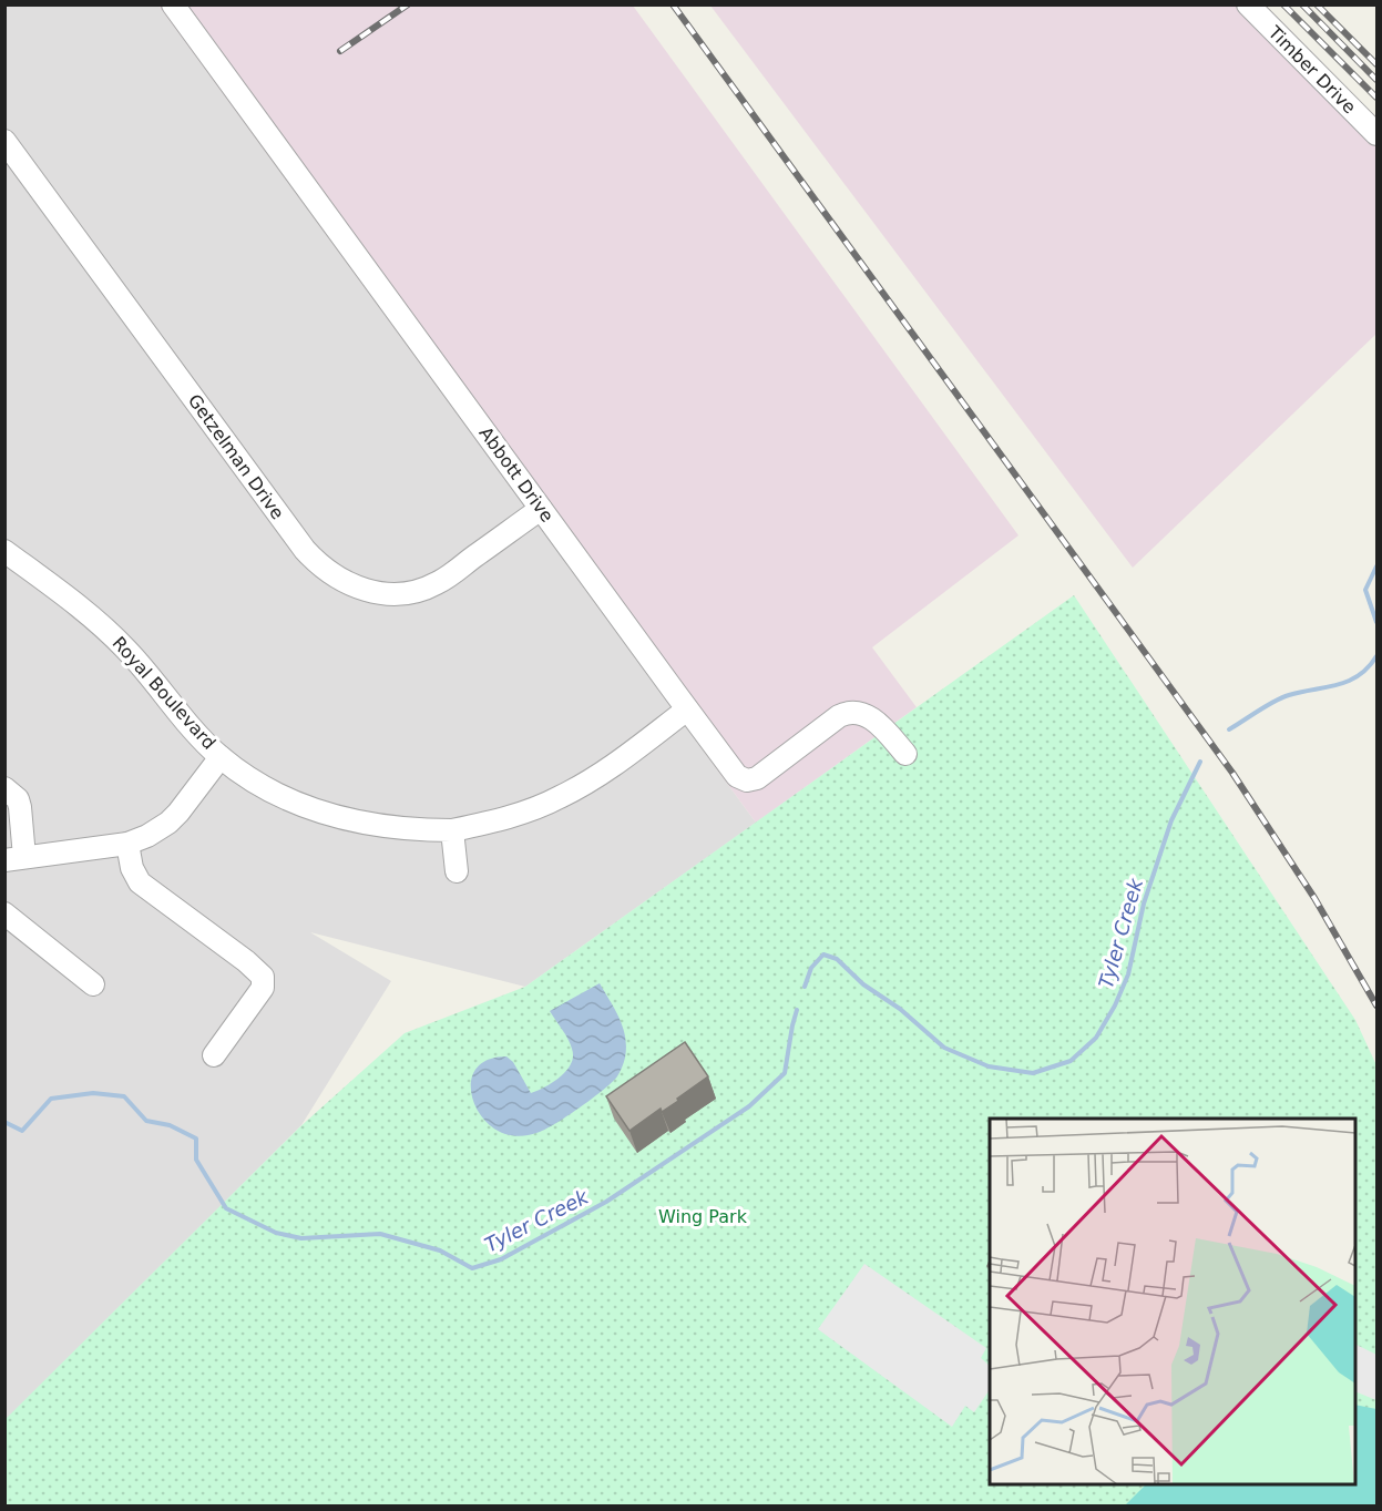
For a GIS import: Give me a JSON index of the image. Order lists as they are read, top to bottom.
{
  "streets": {
    "street": [
      "Timber Drive",
      "Getzelman Drive",
      "Abbott Drive",
      "Royal Boulevard"
    ]
  },
  "crossings": [
    ["Getzelman Drive", "Abbott Drive"],
    ["Abbott Drive", "Royal Boulevard"]
  ],
  "water": ["Tyler Creek"],
  "parks": ["Wing Park"]
}
